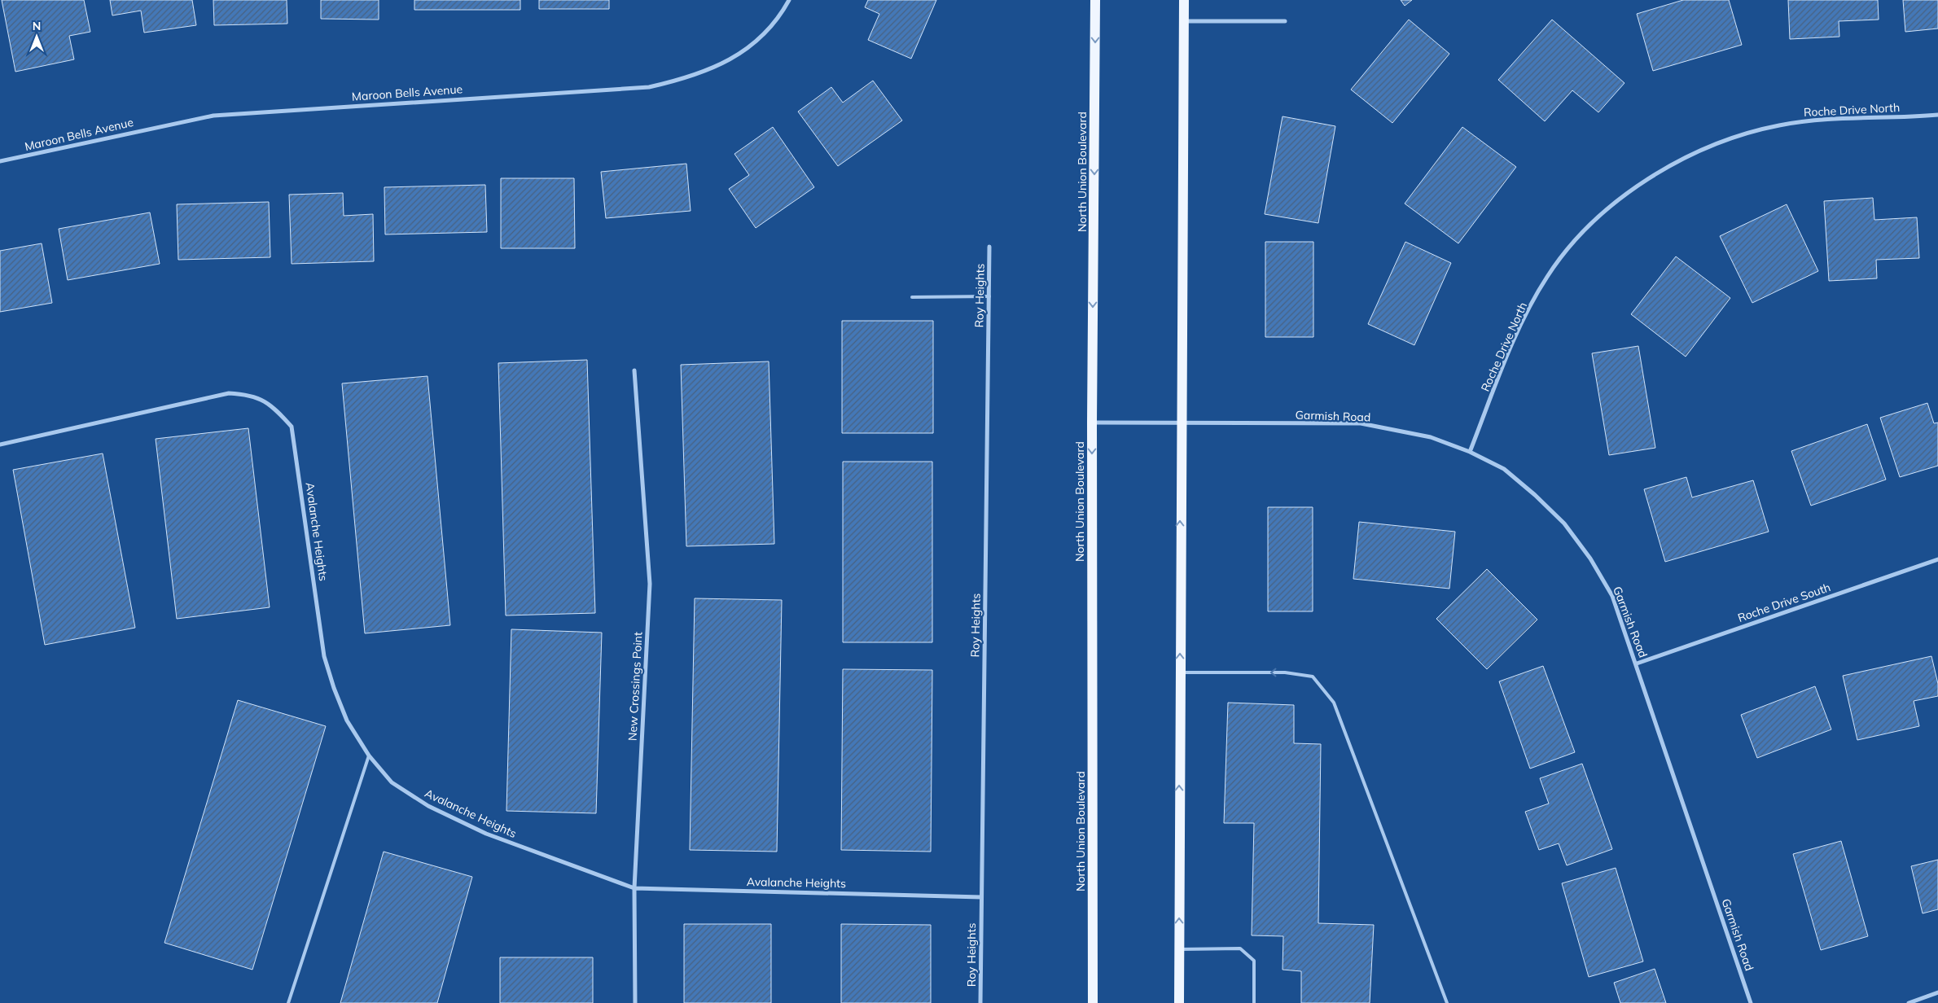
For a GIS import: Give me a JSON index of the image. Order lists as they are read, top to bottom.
{
  "streets": {
    "main road": ["North Union Boulevard"],
    "street": [
      "Maroon Bells Avenue",
      "Roche Drive North",
      "Roy Heights",
      "Garmish Road",
      "Avalanche Heights",
      "Roche Drive South",
      "New Crossings Point"
    ]
  },
  "crossings": [
    ["Roche Drive North", "Garmish Road"],
    ["North Union Boulevard", "Garmish Road"],
    ["Roy Heights", "Avalanche Heights"],
    ["Garmish Road", "Roche Drive South"],
    ["Avalanche Heights", "New Crossings Point"]
  ],
  "north": "top"
}
